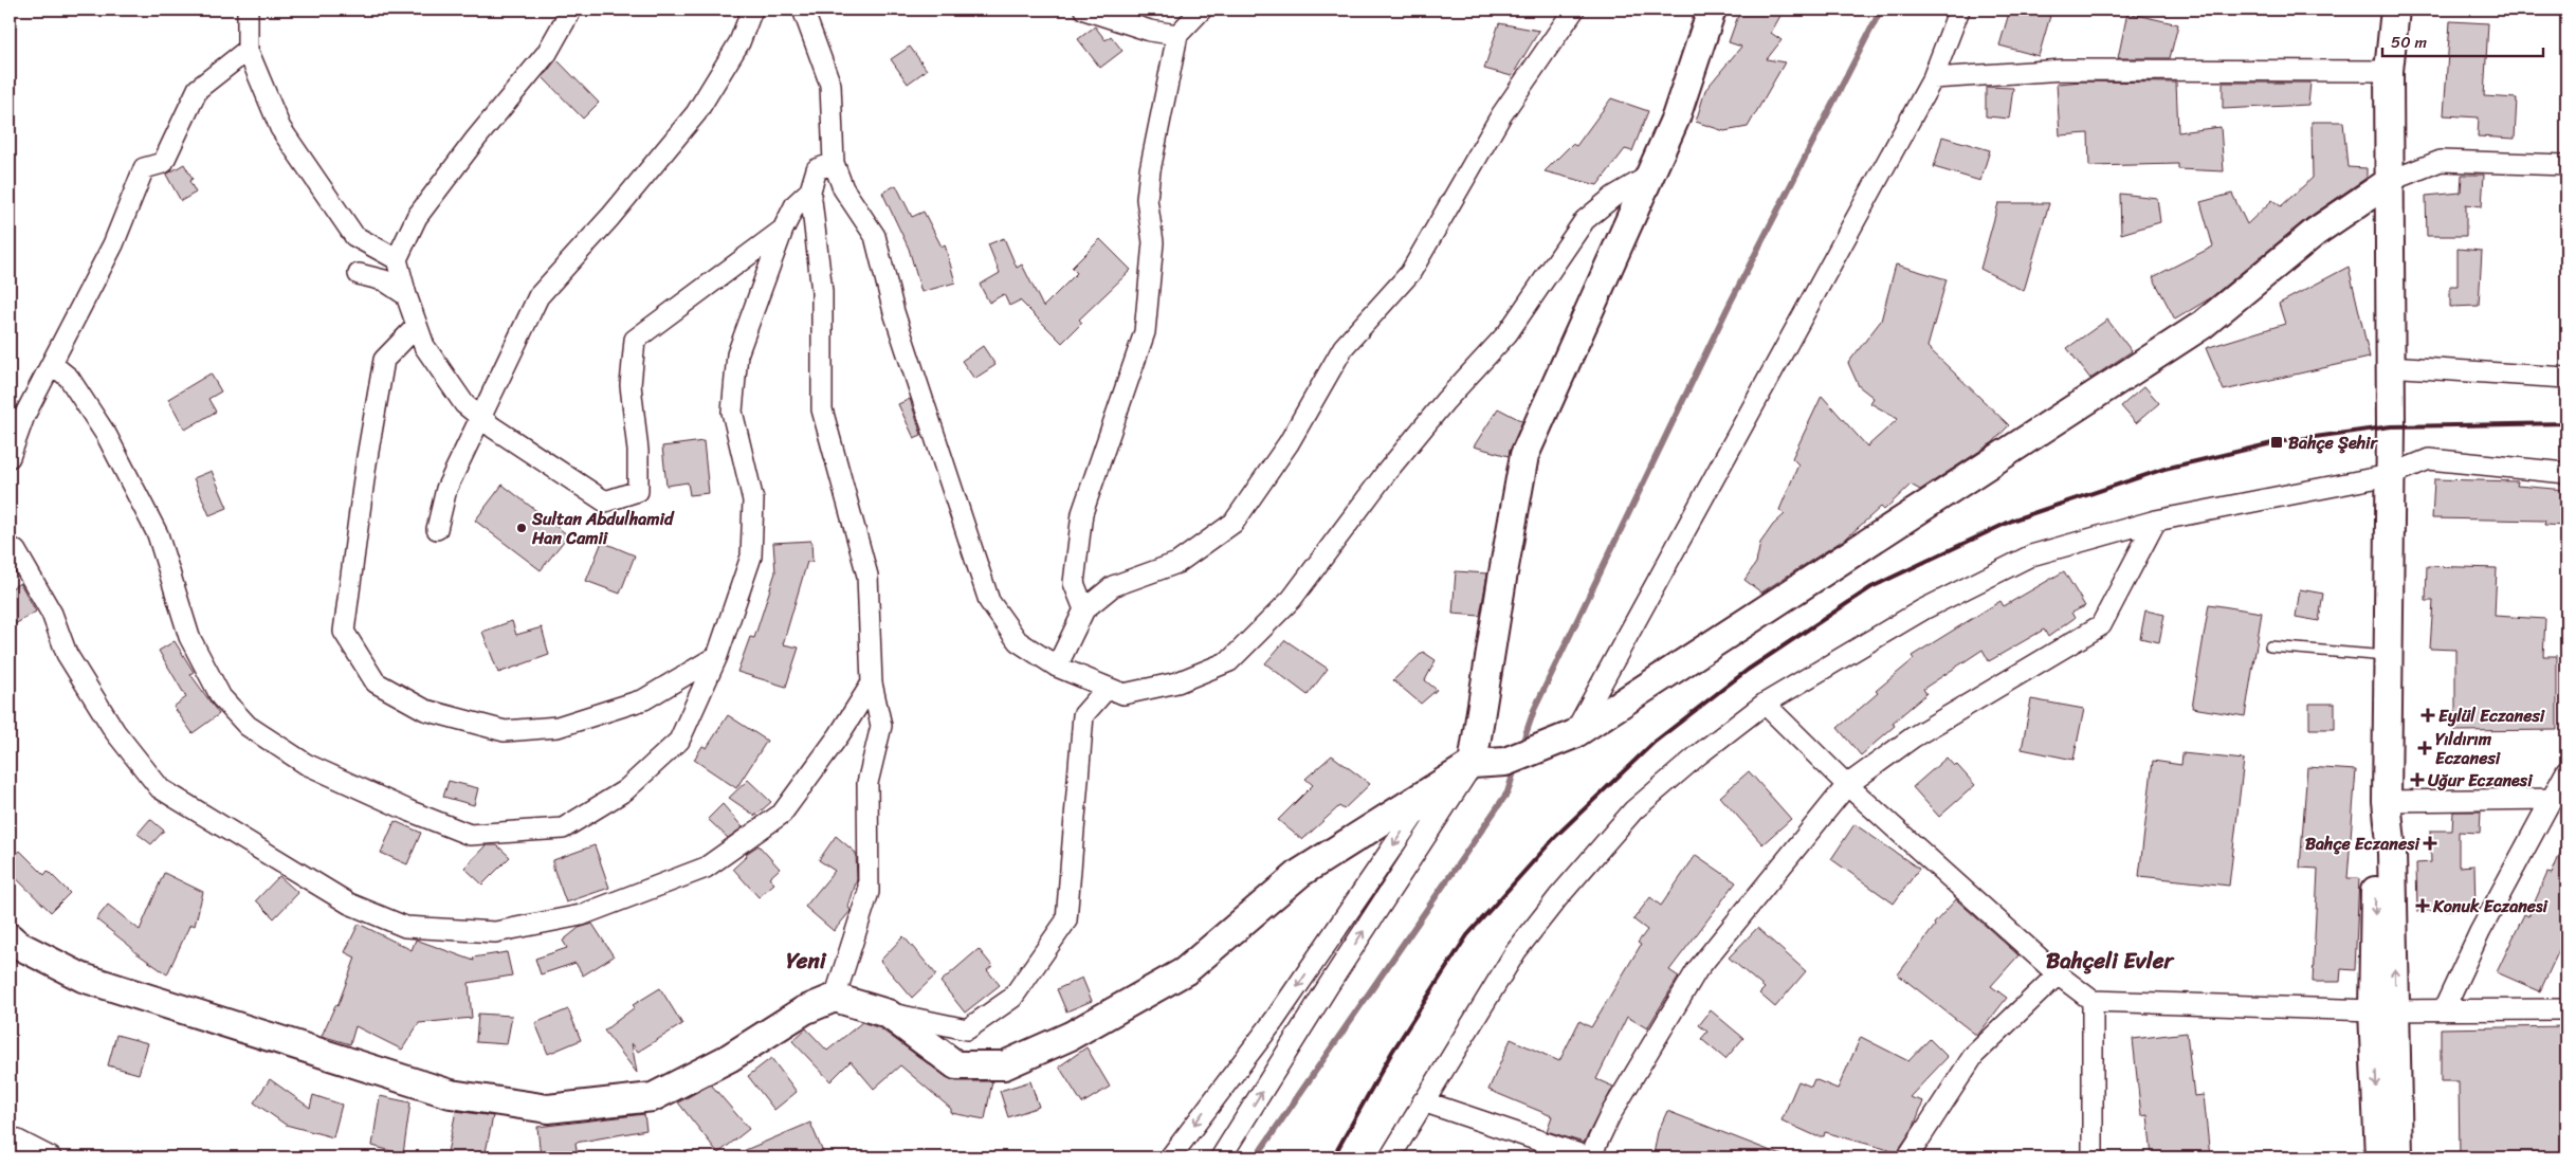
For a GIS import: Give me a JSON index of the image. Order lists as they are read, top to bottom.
{
  "districts": ["Yeni", "Bahçeli Evler"],
  "places": {
    "transit": ["Bahçe Şehir"],
    "other": ["Sultan Abdulhamid Han Camii"],
    "health": [
      "Eylül Eczanesi",
      "Yıldırım Eczanesi",
      "Uğur Eczanesi",
      "Bahçe Eczanesi",
      "Konuk Eczanesi"
    ]
  },
  "scale_bar": "50 m"
}
